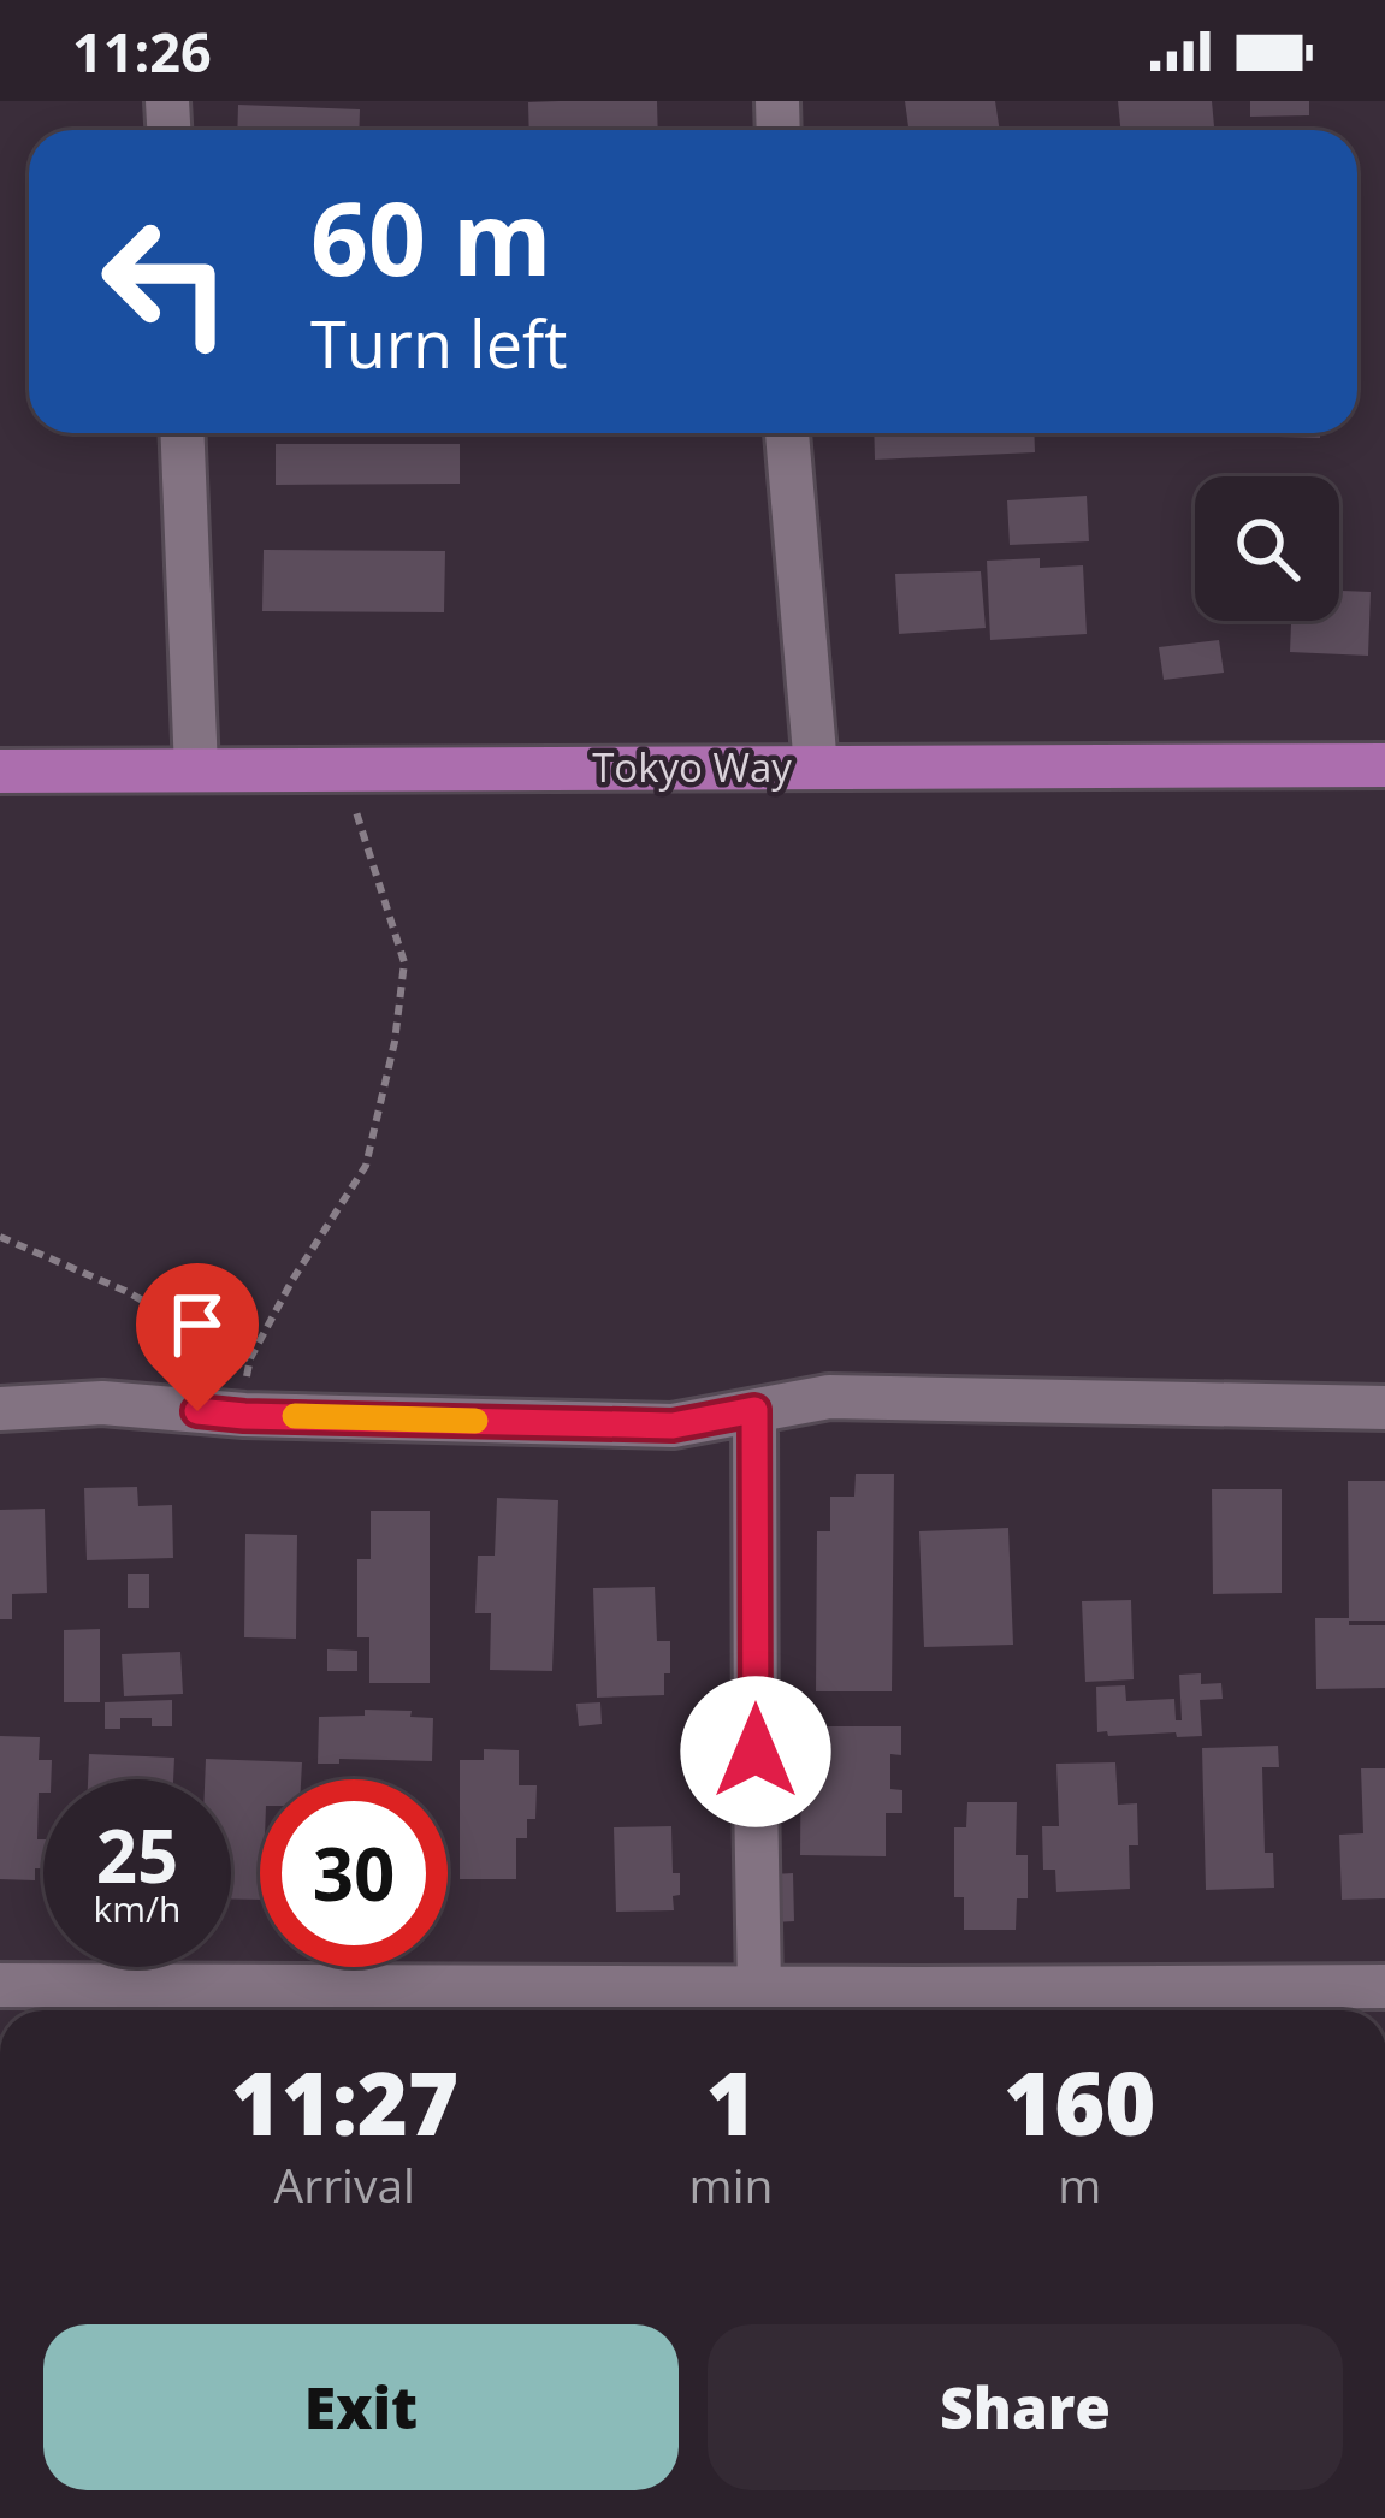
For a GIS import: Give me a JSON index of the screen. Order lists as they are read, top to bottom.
{
  "streets": {
    "main road": ["Tokyo Way"]
  },
  "page": {
    "status": "11:26",
    "turn": ["60 m", "Turn left"],
    "speed": "25 km/h",
    "limit": "30",
    "eta": [
      "11:27",
      "Arrival",
      "1",
      "min",
      "160",
      "m"
    ],
    "buttons": ["Exit", "Share"]
  }
}
